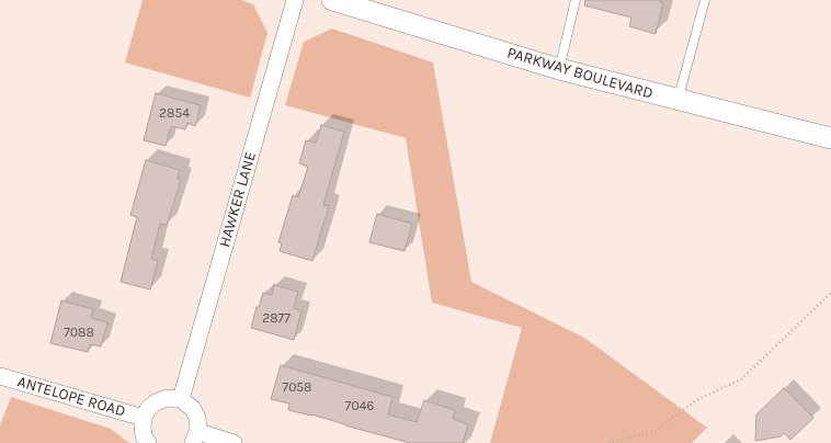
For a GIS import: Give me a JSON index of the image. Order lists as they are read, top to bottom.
{
  "streets": {
    "street": ["PARKWAY BOULEVARD", "HAWKER LANE", "ANTELOPE ROAD"]
  },
  "house_numbers": [
    "2854",
    "2877",
    "7088",
    "7058",
    "7046"
  ]
}
